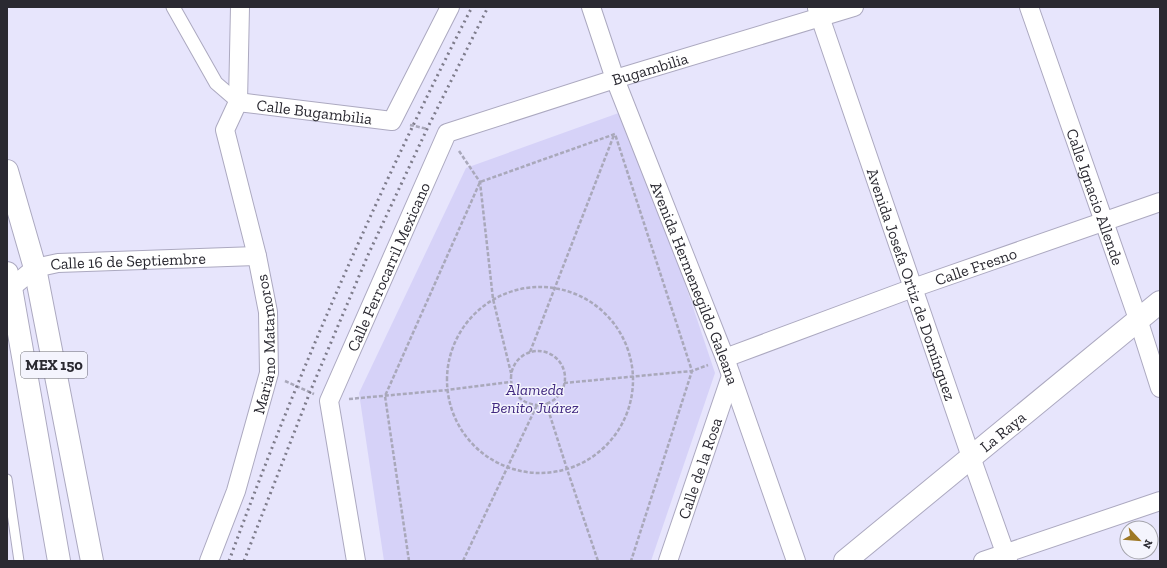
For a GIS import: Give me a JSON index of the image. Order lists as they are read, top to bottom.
{
  "streets": {
    "main road": ["MEX 150", "La Raya"],
    "street": [
      "Bugambilia",
      "Calle Bugambilia",
      "Calle Ignacio Allende",
      "Calle 16 de Septiembre",
      "Calle Fresno",
      "Calle Ferrocarril Mexicano",
      "Avenida Hermenegildo Galeana",
      "Avenida Josefa Ortiz de Domínguez",
      "Mariano Matamoros",
      "Calle de la Rosa"
    ]
  },
  "crossings": [
    ["Bugambilia", "Calle Ferrocarril Mexicano"],
    ["Bugambilia", "Avenida Hermenegildo Galeana"],
    ["Bugambilia", "Avenida Josefa Ortiz de Domínguez"],
    ["Calle Bugambilia", "Mariano Matamoros"],
    ["Calle Ignacio Allende", "Calle Fresno"],
    ["Calle Ignacio Allende", "La Raya"],
    ["Calle 16 de Septiembre", "Mariano Matamoros"],
    ["Calle 16 de Septiembre", "MEX 150"],
    ["Calle Fresno", "Avenida Hermenegildo Galeana"],
    ["Calle Fresno", "Avenida Josefa Ortiz de Domínguez"],
    ["Avenida Hermenegildo Galeana", "Calle de la Rosa"],
    ["Avenida Josefa Ortiz de Domínguez", "La Raya"]
  ],
  "parks": ["Alameda Benito Juárez"],
  "north": "bottom right"
}
